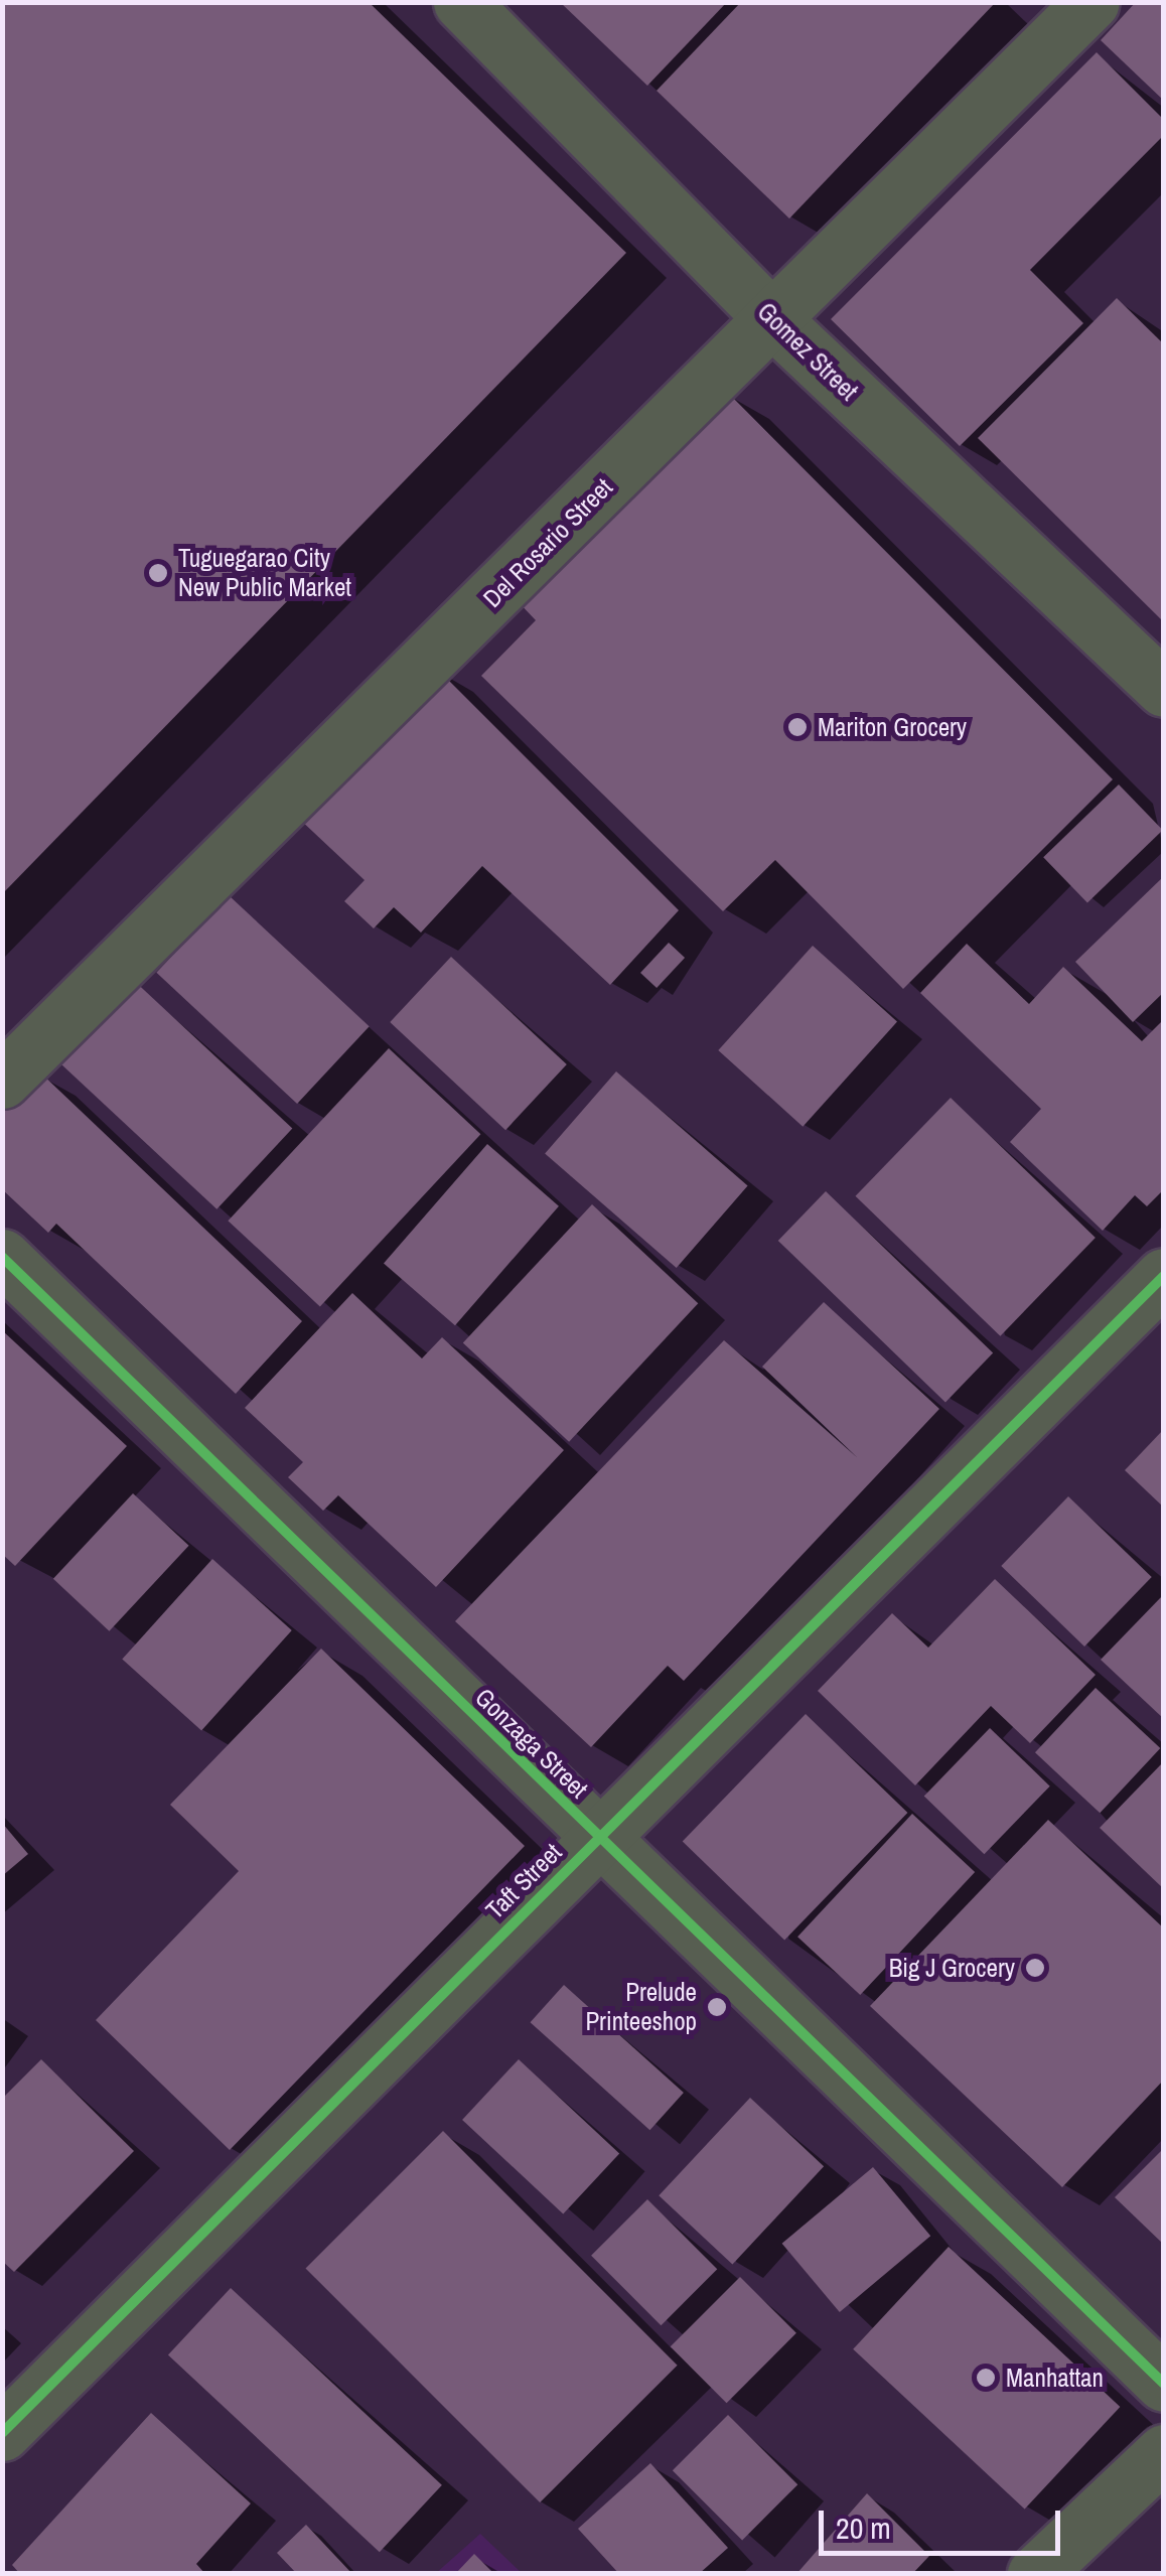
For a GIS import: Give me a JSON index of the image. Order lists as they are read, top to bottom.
{
  "streets": {
    "street": [
      "Gomez Street",
      "Del Rosario Street",
      "Gonzaga Street",
      "Taft Street"
    ]
  },
  "crossings": [
    ["Gomez Street", "Del Rosario Street"],
    ["Gonzaga Street", "Taft Street"]
  ],
  "places": [
    "Tuguegarao City New Public Market",
    "Mariton Grocery",
    "Big J Grocery",
    "Prelude Printeeshop",
    "Manhattan"
  ],
  "scale_bar": "20 m"
}
